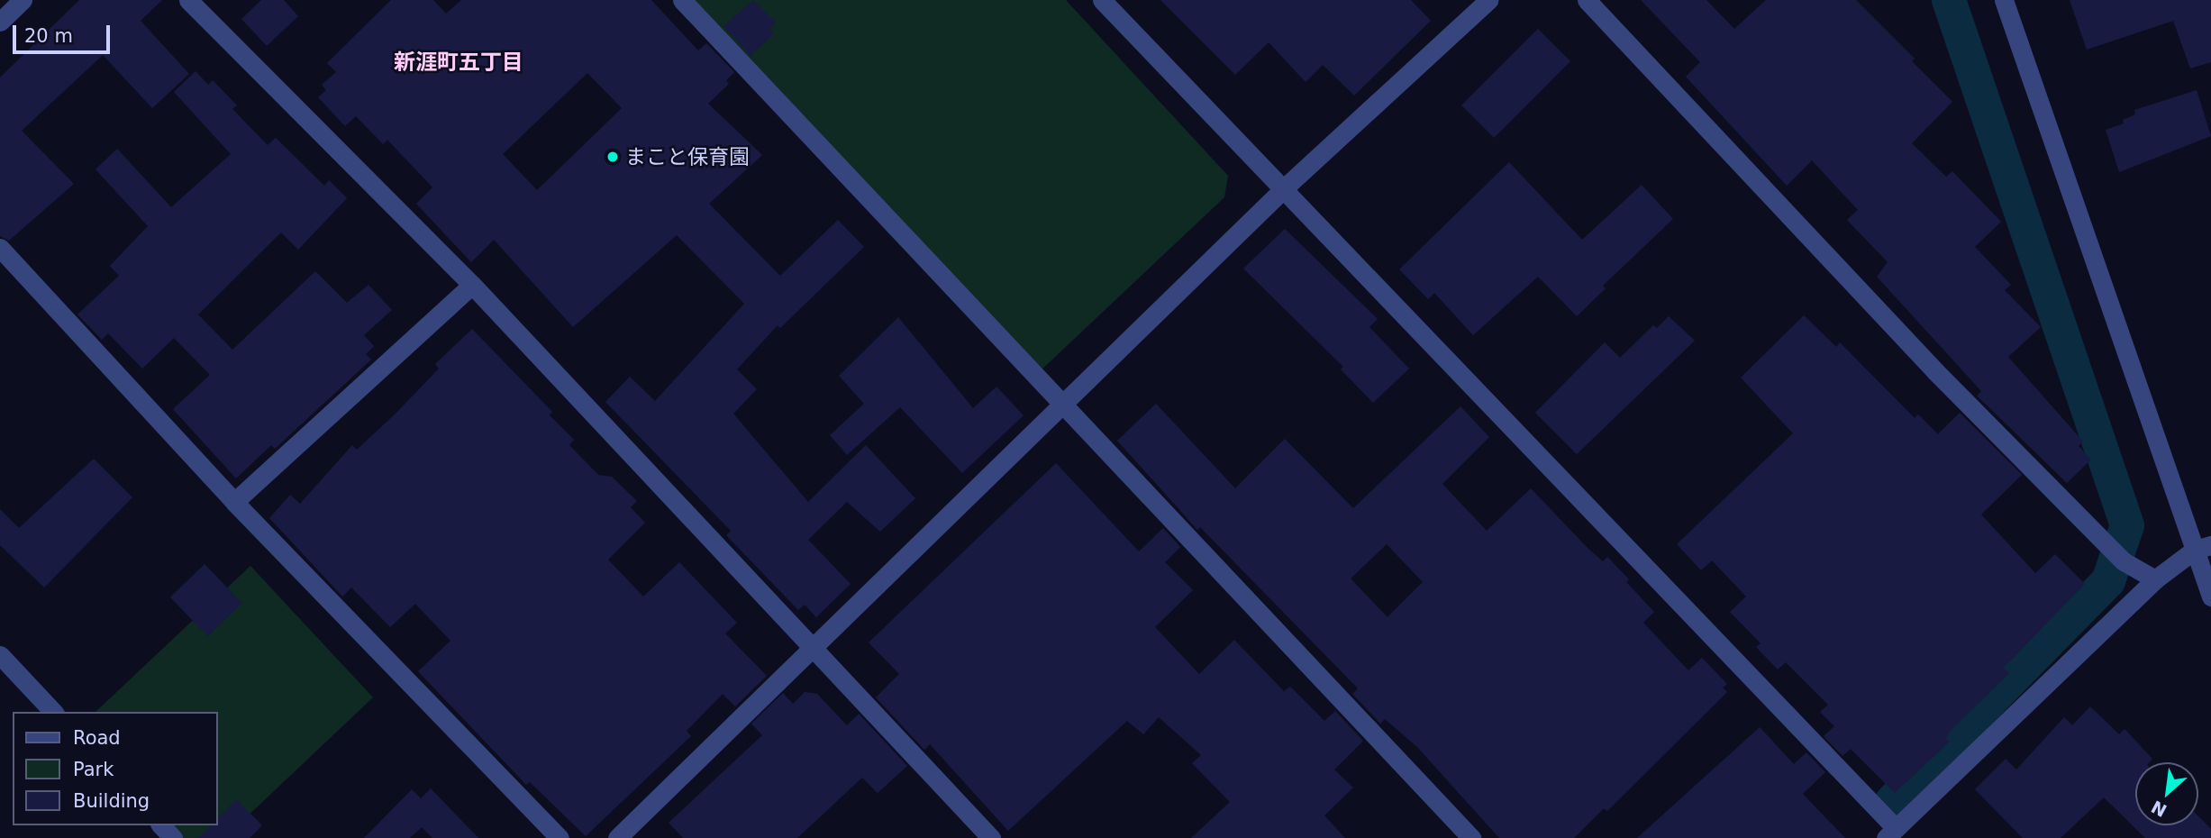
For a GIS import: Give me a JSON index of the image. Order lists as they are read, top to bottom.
{
  "districts": ["新涯町五丁目"],
  "places": ["まこと保育園"],
  "legend": ["Road", "Park", "Building"],
  "scale_bar": "20 m",
  "north": "bottom left"
}
